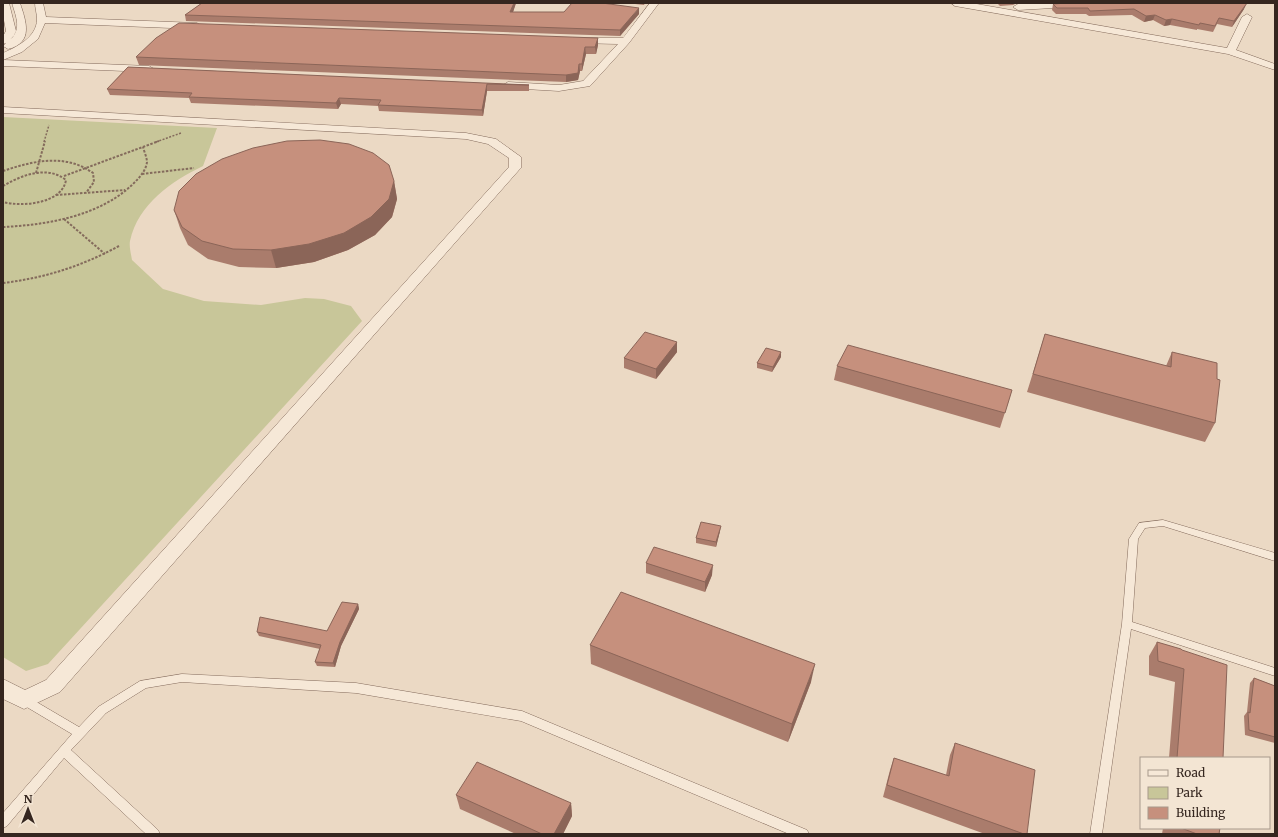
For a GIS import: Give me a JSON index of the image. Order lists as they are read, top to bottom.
{
  "legend": ["Road", "Park", "Building"],
  "north": "top"
}
